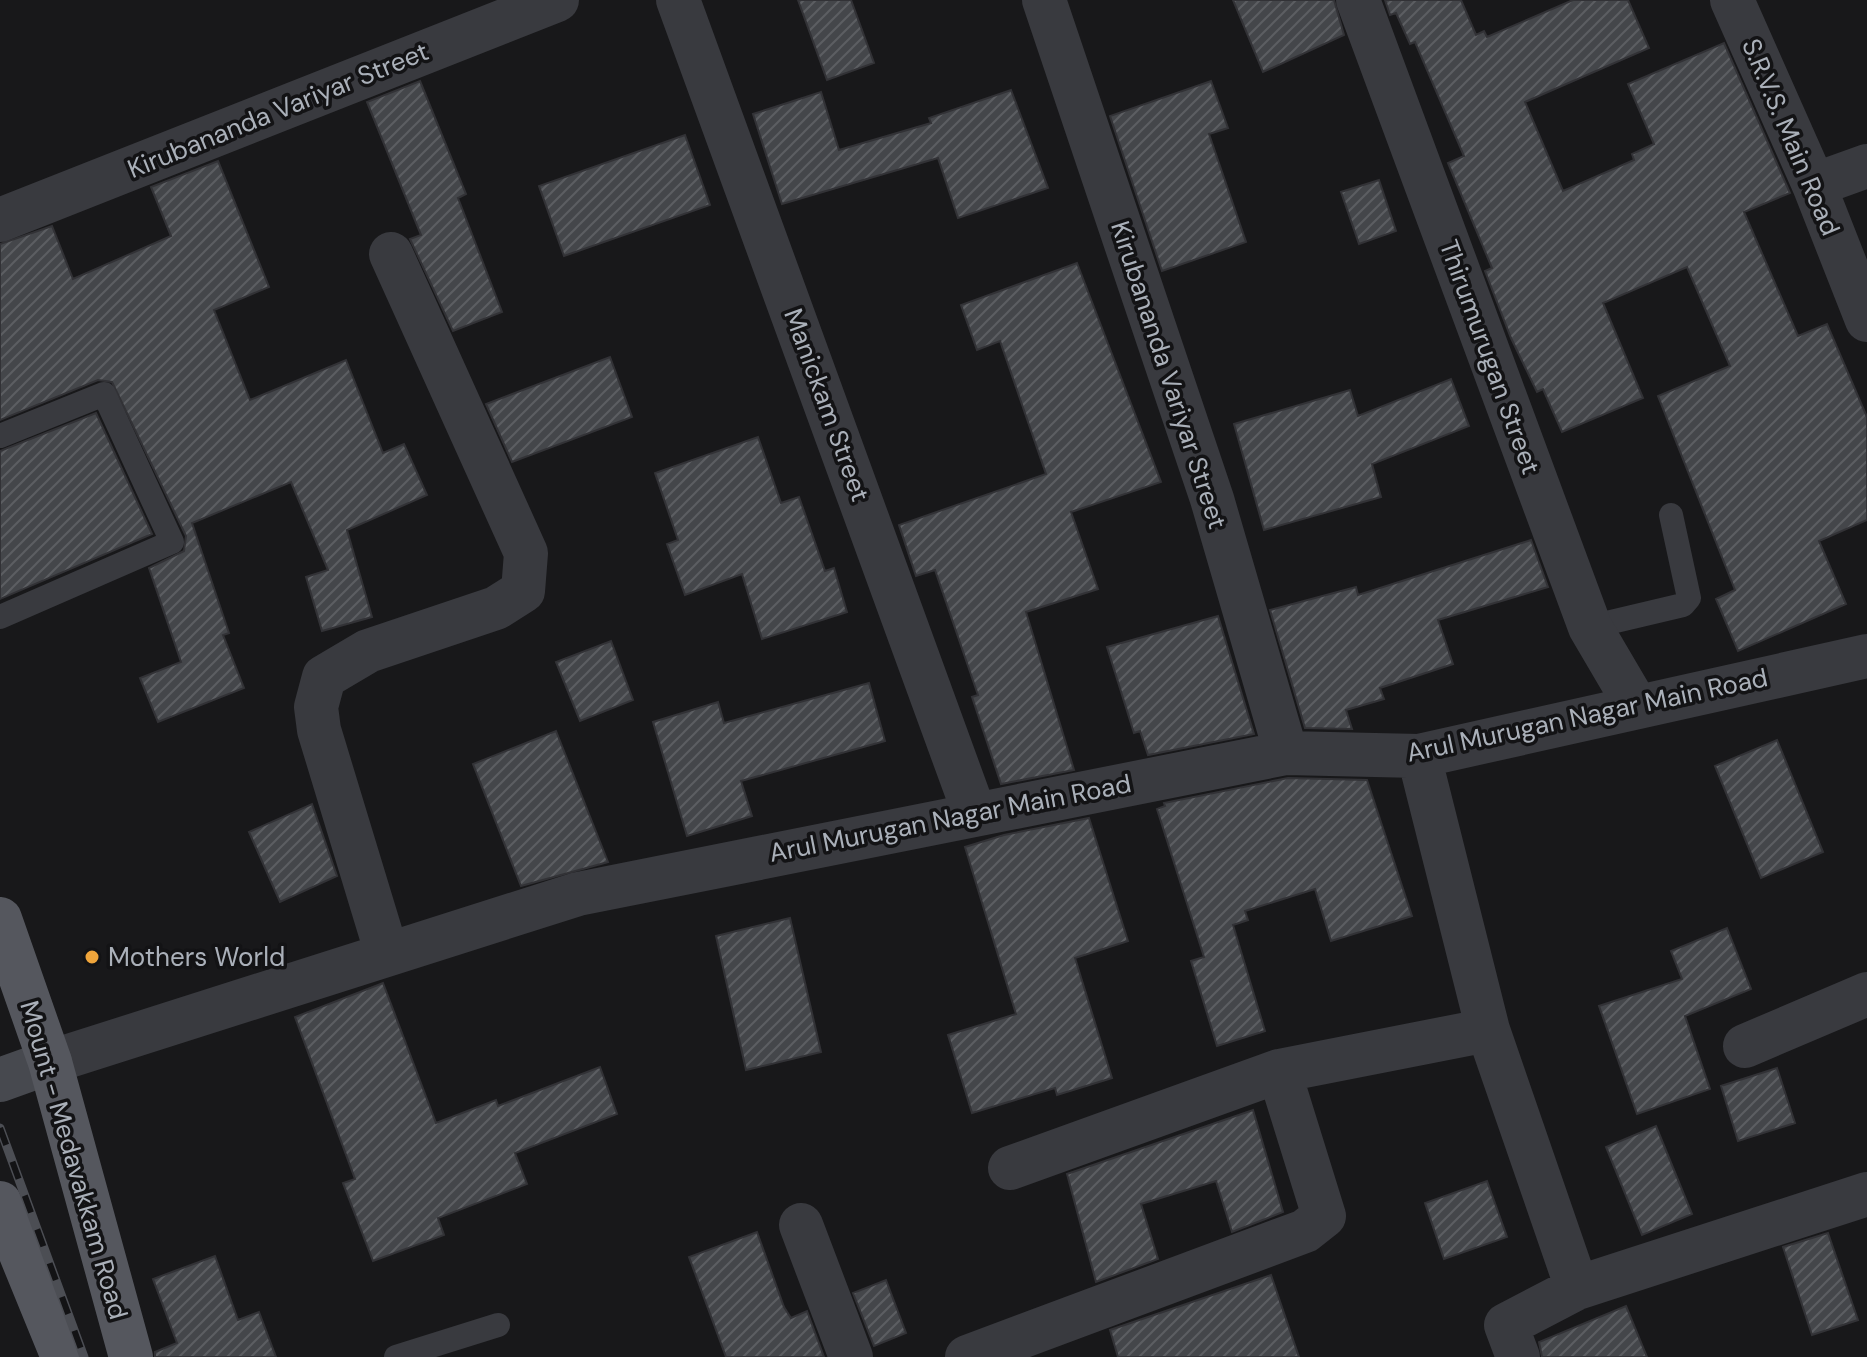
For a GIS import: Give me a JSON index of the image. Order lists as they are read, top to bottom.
{
  "streets": {
    "main road": ["Mount - Medavakkam Road"],
    "street": [
      "Kirubananda Variyar Street",
      "S.R.V.S. Main Road",
      "Thirumurugan Street",
      "Manickam Street",
      "Arul Murugan Nagar Main Road"
    ]
  },
  "crossings": [
    ["Kirubananda Variyar Street", "Arul Murugan Nagar Main Road"],
    ["Thirumurugan Street", "Arul Murugan Nagar Main Road"],
    ["Manickam Street", "Arul Murugan Nagar Main Road"],
    ["Arul Murugan Nagar Main Road", "Mount - Medavakkam Road"]
  ],
  "places": ["Mothers World"]
}
